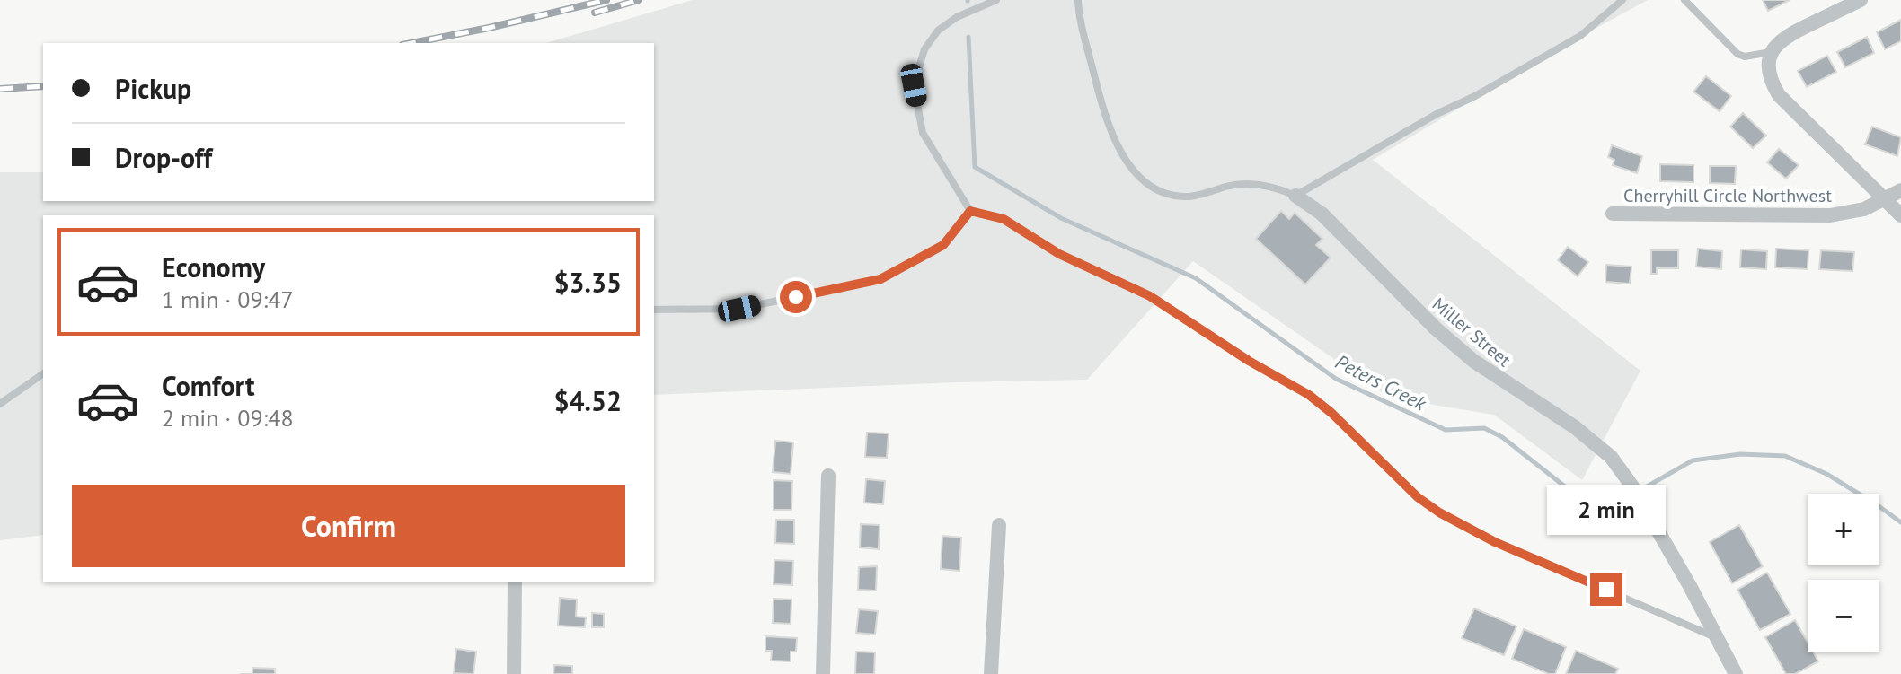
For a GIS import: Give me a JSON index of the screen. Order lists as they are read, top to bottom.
{
  "streets": {
    "street": ["Cherryhill Circle Northwest", "Miller Street"]
  },
  "water": ["Peters Creek"],
  "page": {
    "banner": ["Pickup", "Drop-off"],
    "list": [
      {
        "name": "Economy",
        "note": "1 min · 09:47",
        "value": "$3.35"
      },
      {
        "name": "Comfort",
        "note": "2 min · 09:48",
        "value": "$4.52"
      }
    ],
    "buttons": "Confirm",
    "bubble": "2 min",
    "map_buttons": ["+", "−"]
  }
}
